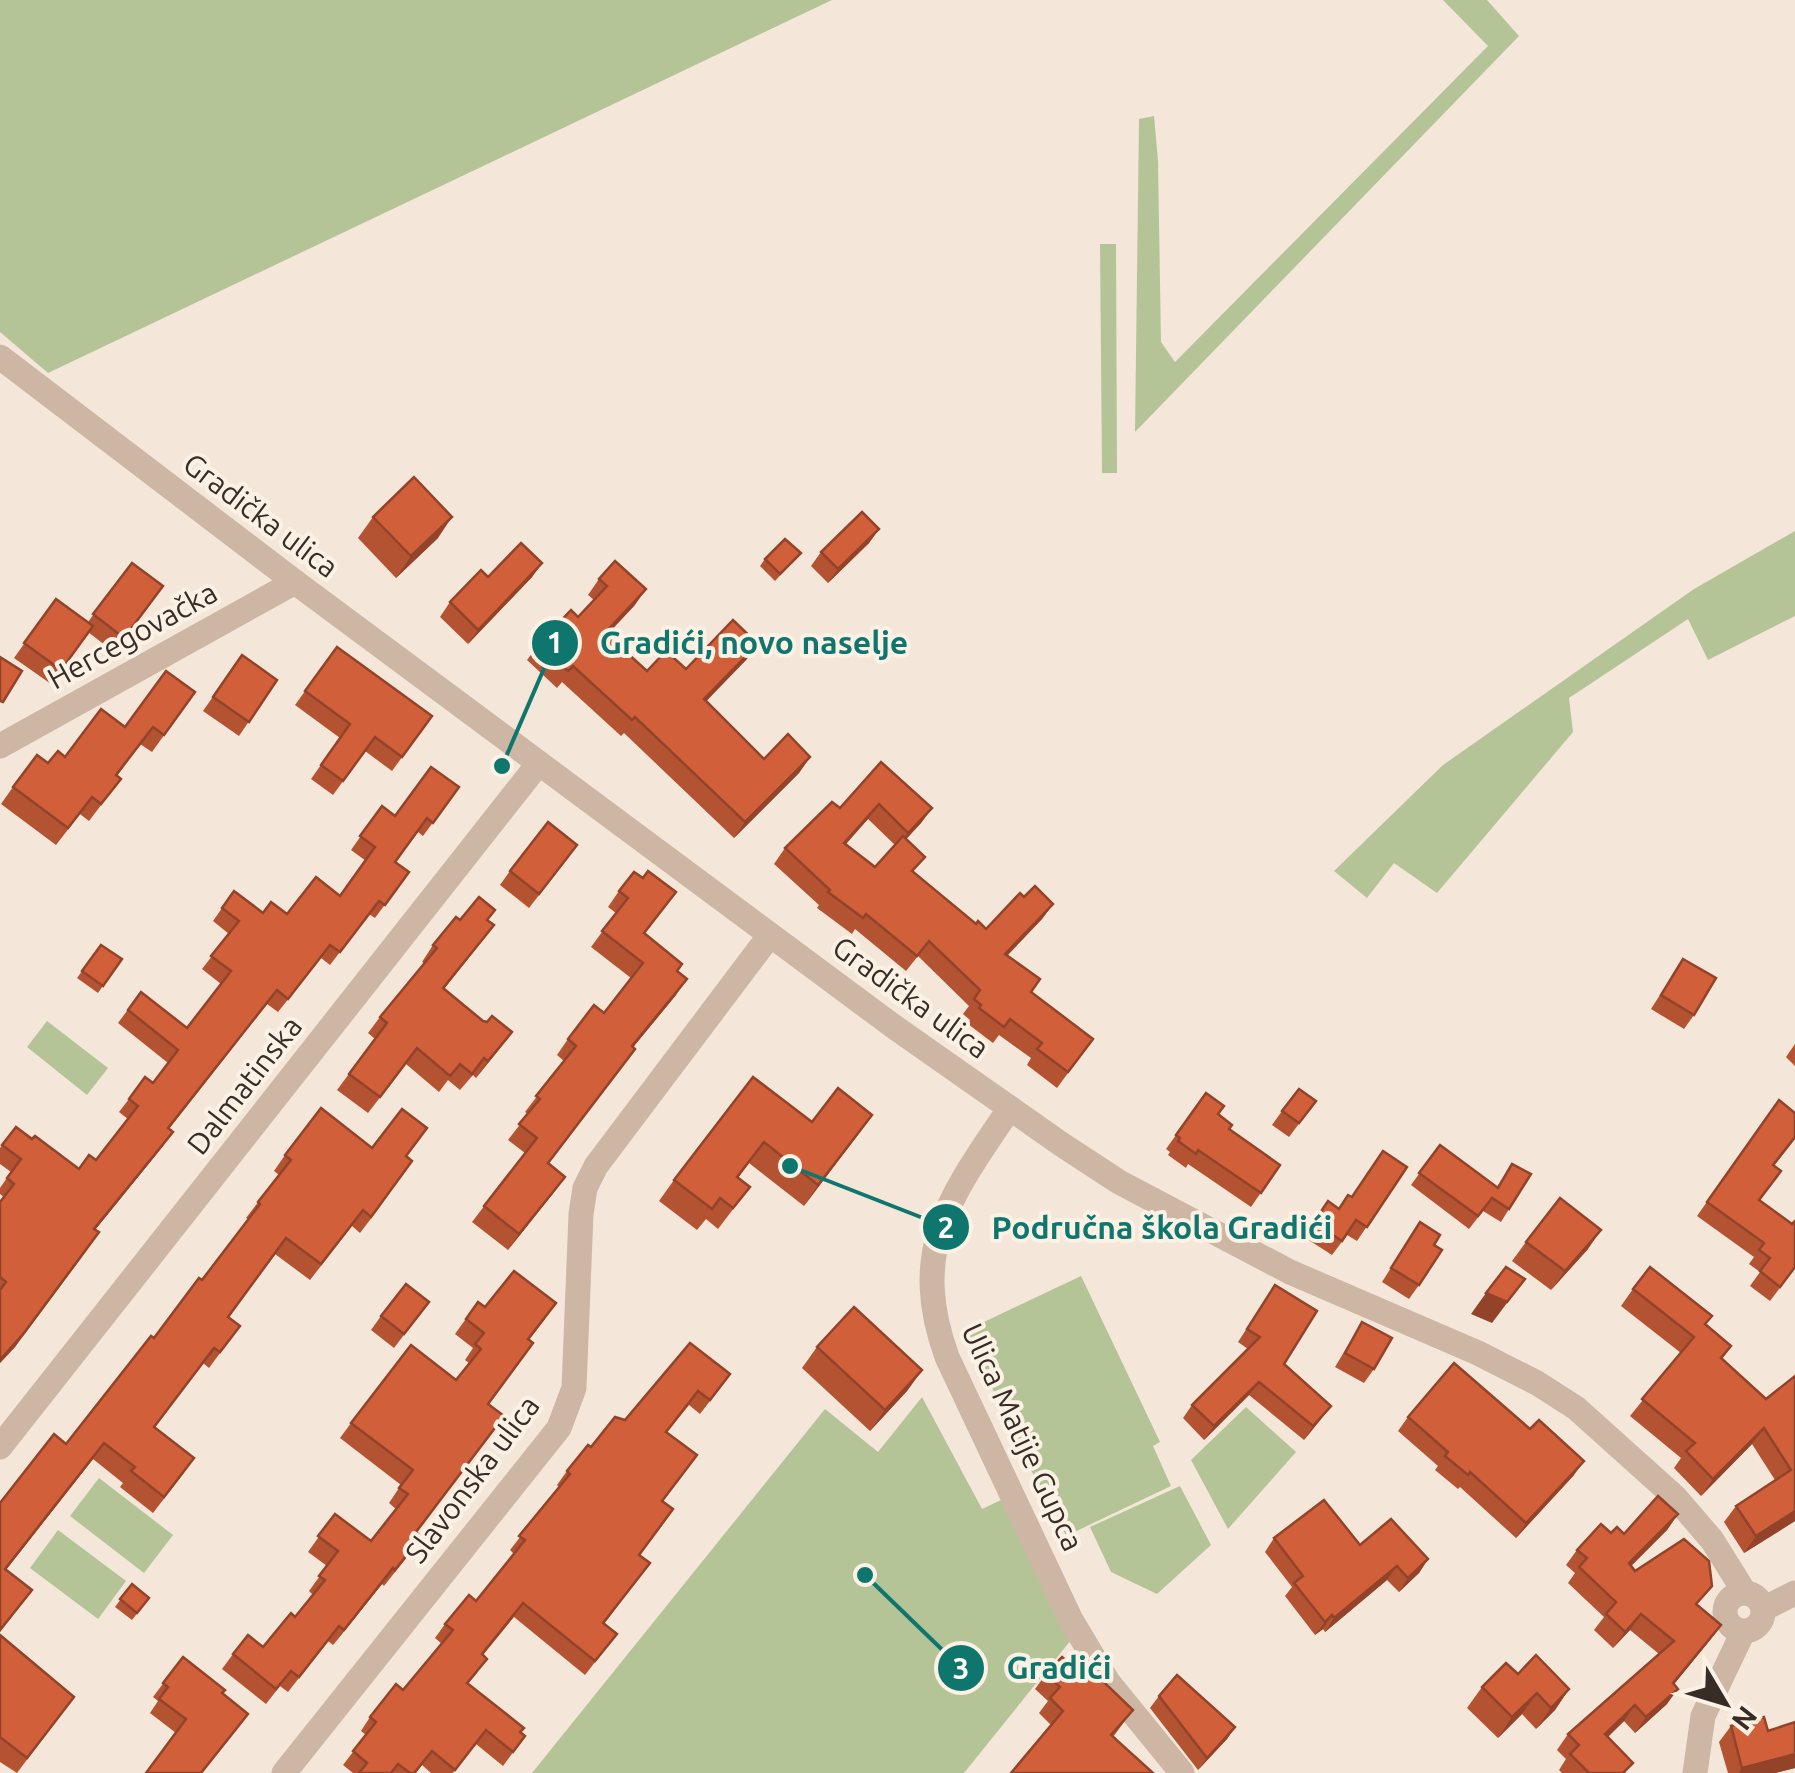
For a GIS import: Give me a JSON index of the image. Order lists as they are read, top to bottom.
{
  "streets": {
    "street": [
      "Gradička ulica",
      "Hercegovačka",
      "Dalmatinska",
      "Ulica Matije Gupca",
      "Slavonska ulica"
    ]
  },
  "crossings": [
    ["Gradička ulica", "Hercegovačka"],
    ["Gradička ulica", "Dalmatinska"],
    ["Gradička ulica", "Ulica Matije Gupca"],
    ["Gradička ulica", "Slavonska ulica"]
  ],
  "places": ["Gradići, novo naselje", "Područna škola Gradići", "Gradići"],
  "north": "bottom right"
}
